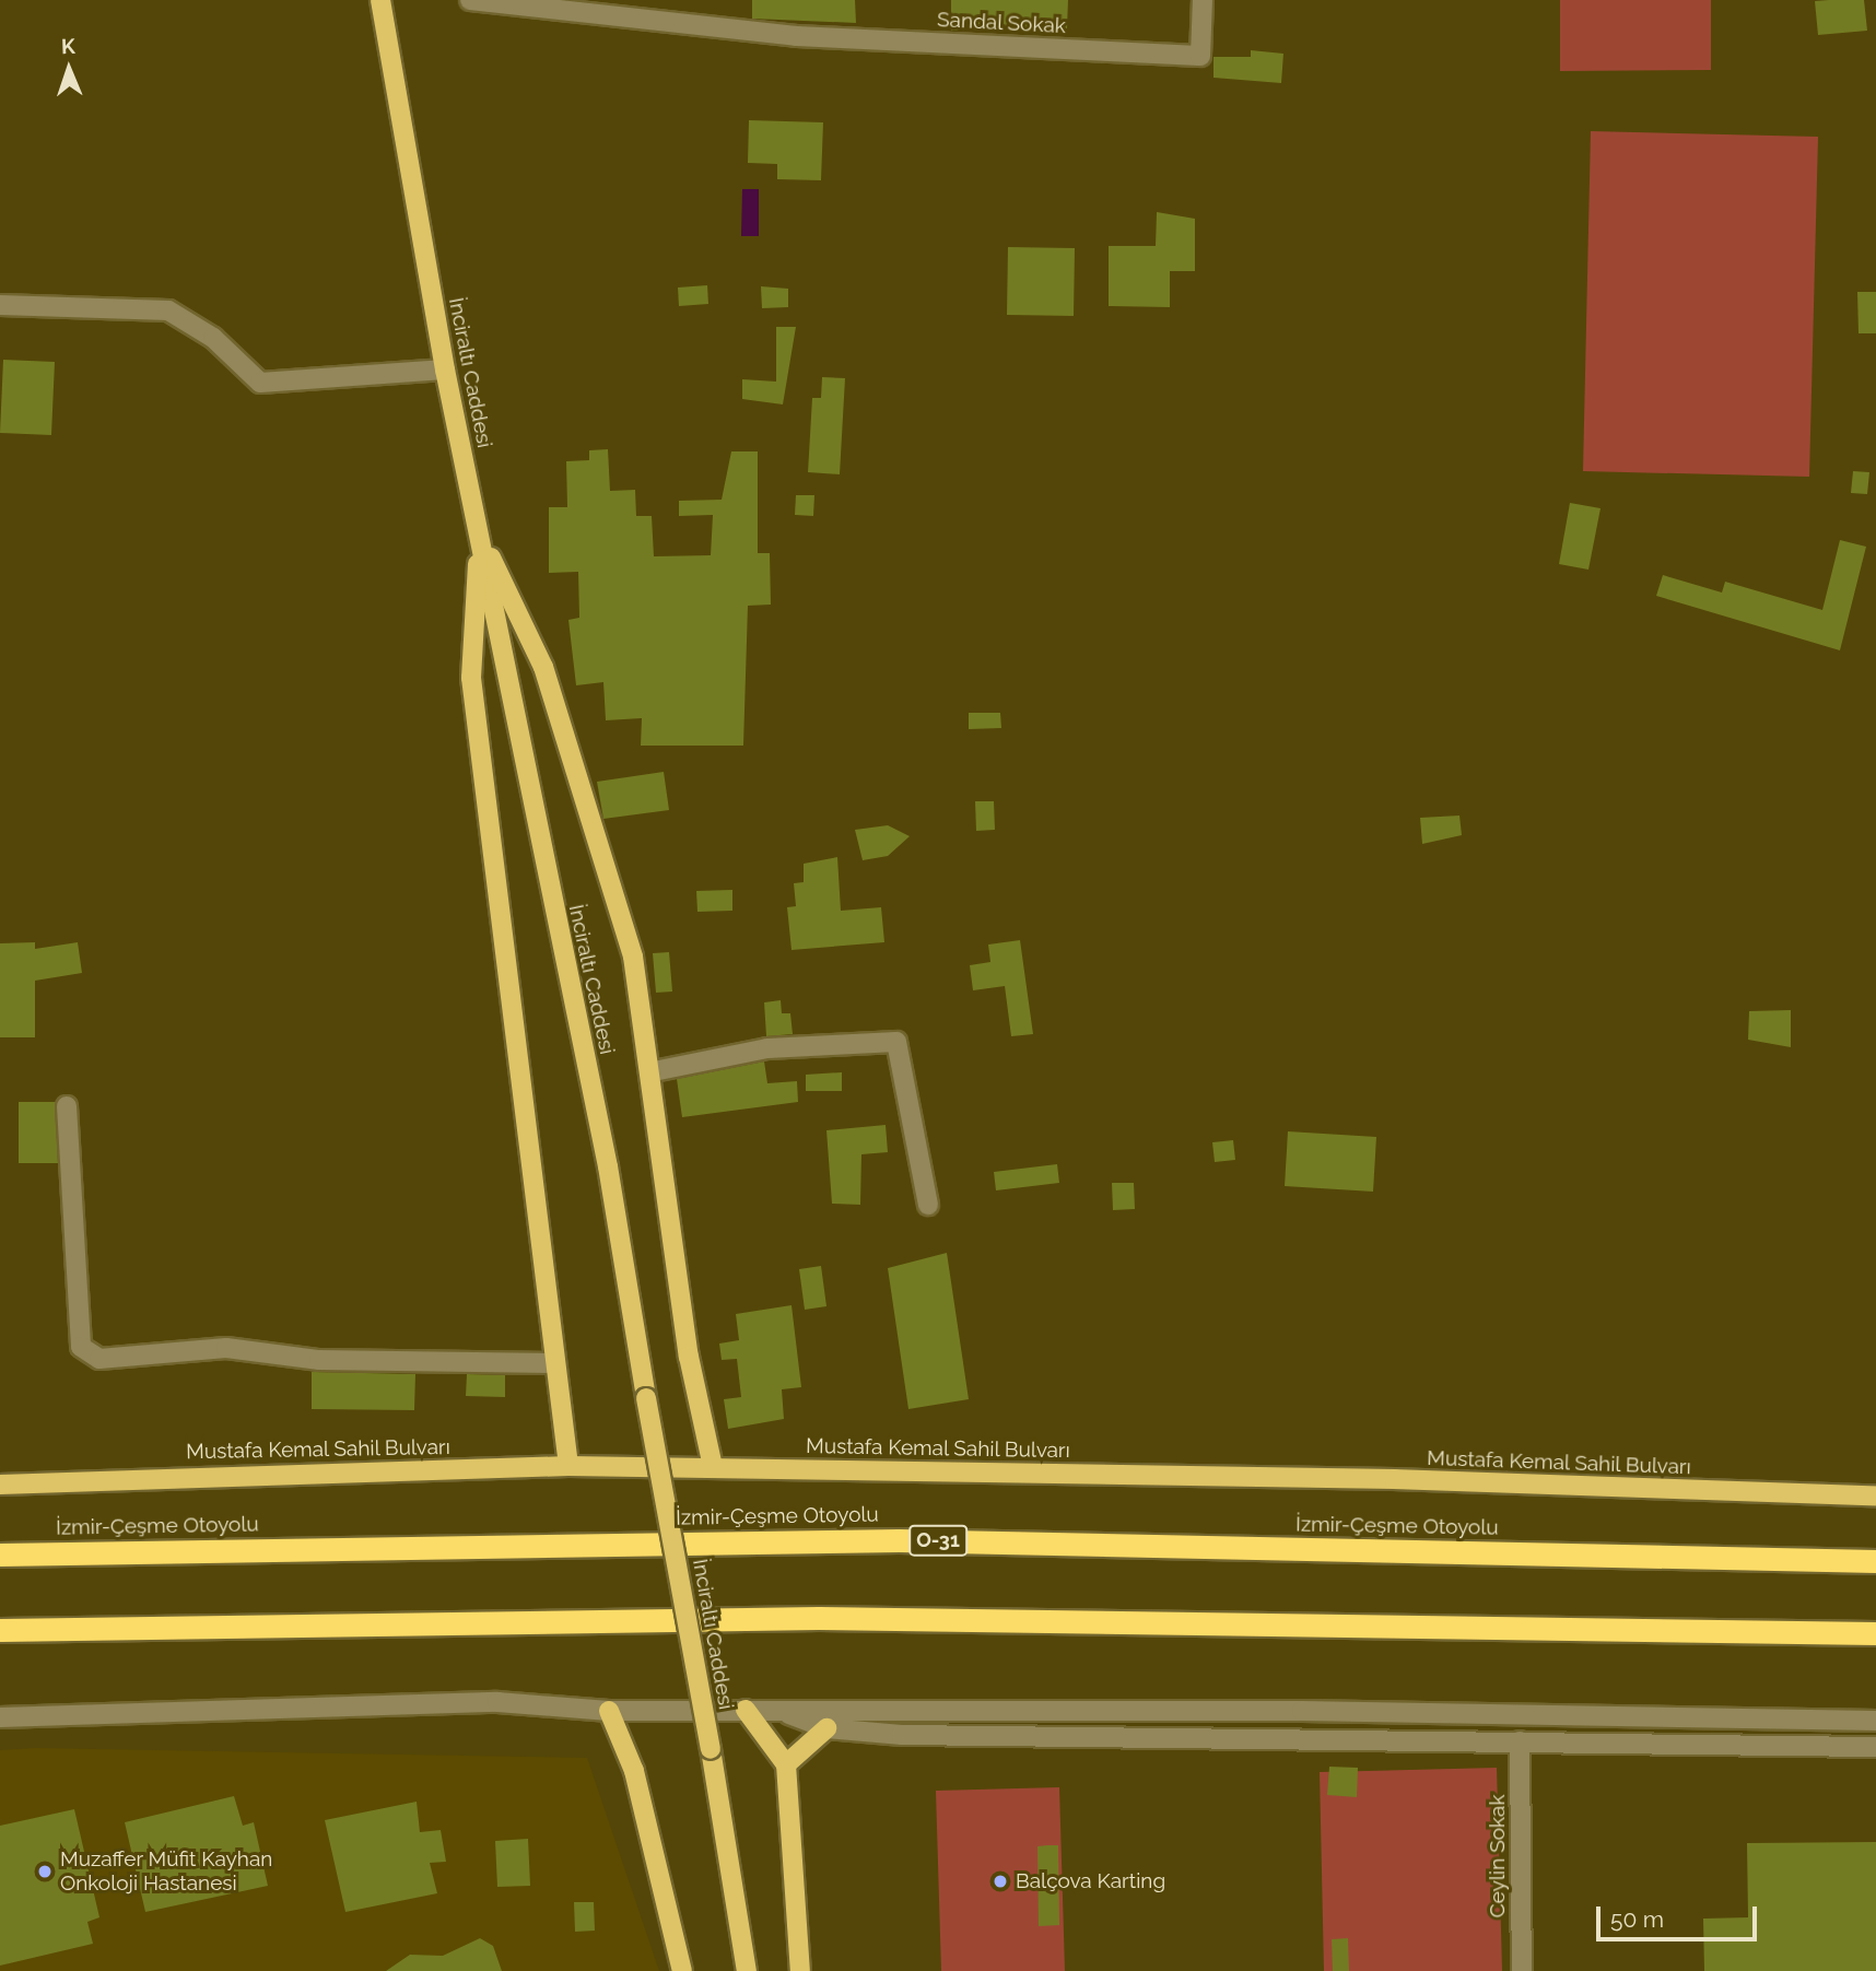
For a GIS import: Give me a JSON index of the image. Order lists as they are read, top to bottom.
{
  "streets": {
    "highway": ["İzmir-Çeşme Otoyolu", "O-31"],
    "main road": ["İnciraltı Caddesi", "Mustafa Kemal Sahil Bulvarı"],
    "street": ["Sandal Sokak", "Ceylin Sokak"]
  },
  "places": ["Muzaffer Müfit Kayhan Onkoloji Hastanesi", "Balçova Karting"],
  "scale_bar": "50 m",
  "north": "top"
}
